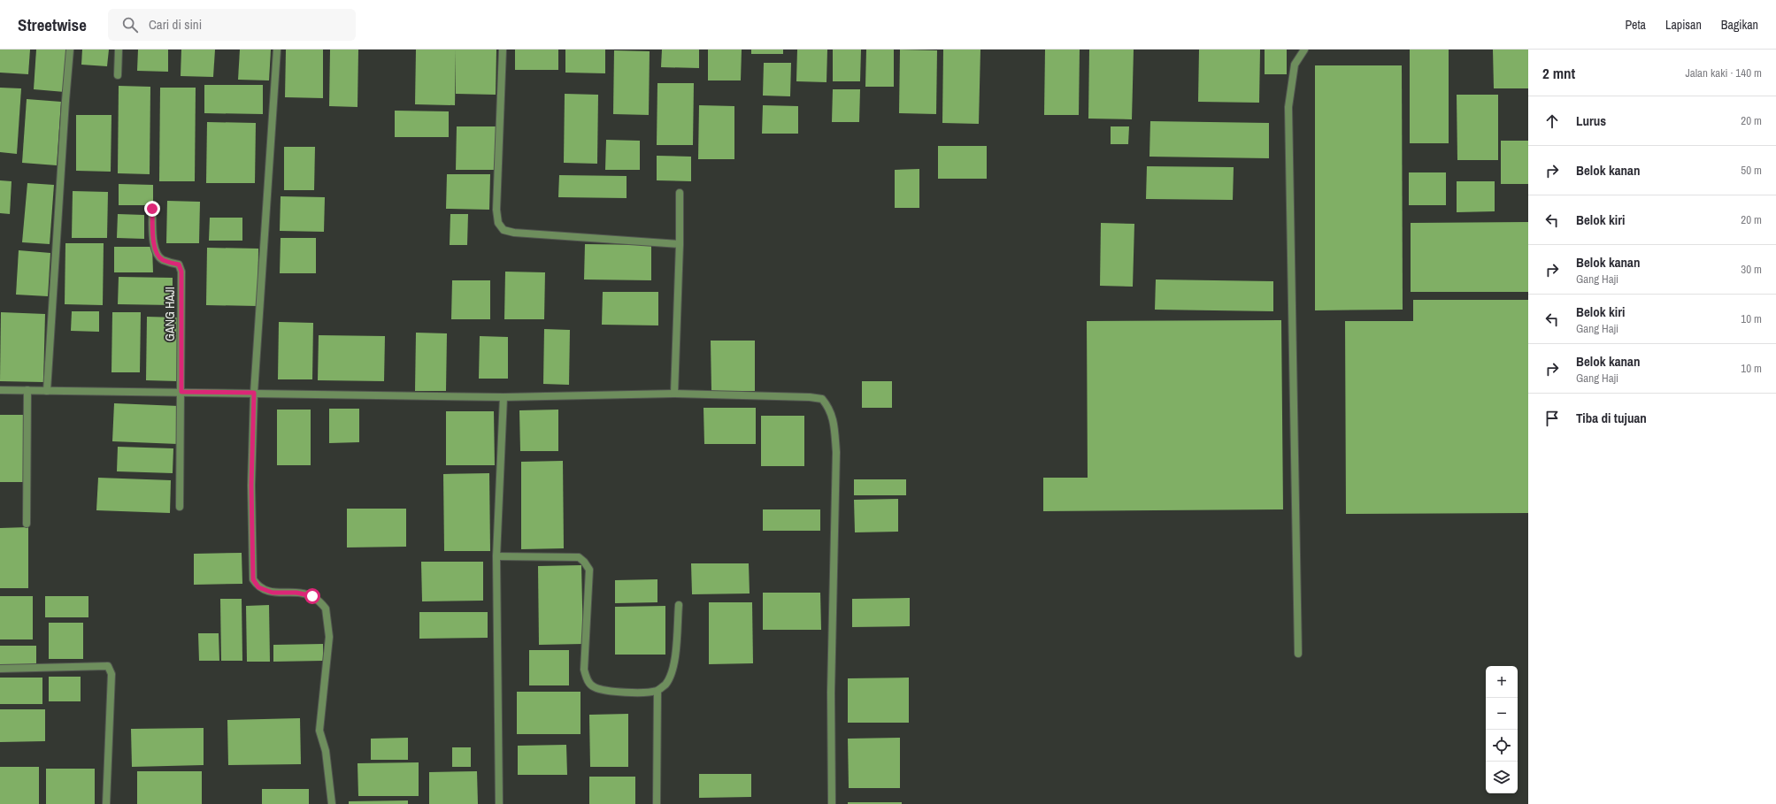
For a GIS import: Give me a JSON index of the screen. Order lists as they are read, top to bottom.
{
  "streets": {
    "street": ["GANG HAJI"]
  },
  "page": {
    "header": "Streetwise",
    "search": "Cari di sini",
    "nav": ["Peta", "Lapisan", "Bagikan"],
    "heading": ["2 mnt", "Jalan kaki · 140 m"],
    "list": [
      ["Lurus", "20 m"],
      ["Belok kanan", "50 m"],
      ["Belok kiri", "20 m"],
      ["Belok kanan", "Gang Haji", "30 m"],
      ["Belok kiri", "Gang Haji", "10 m"],
      ["Belok kanan", "Gang Haji", "10 m"],
      "Tiba di tujuan"
    ],
    "map_buttons": ["+", "−"]
  }
}
